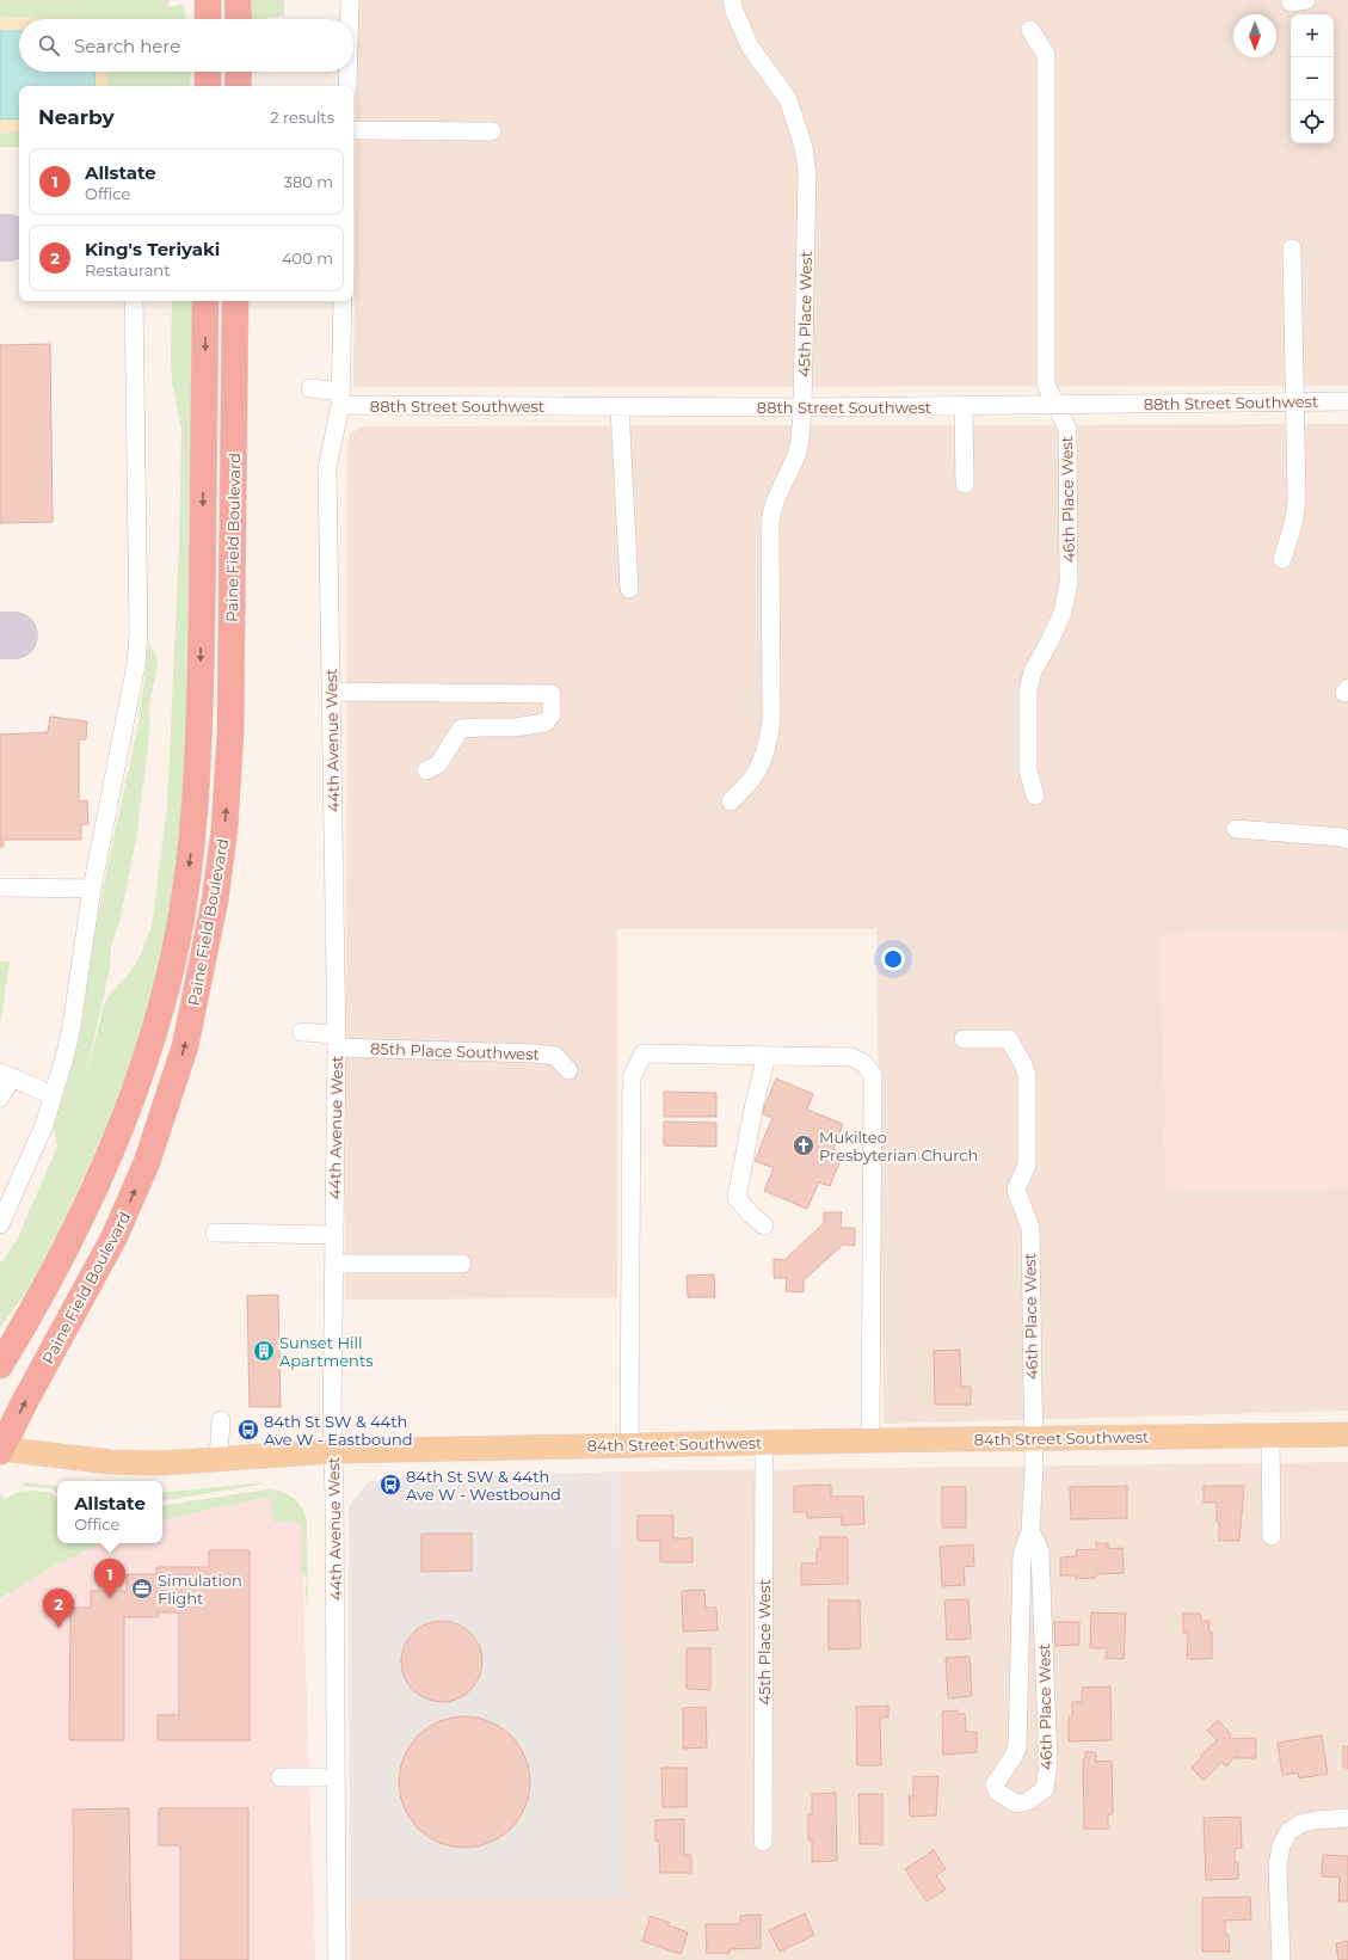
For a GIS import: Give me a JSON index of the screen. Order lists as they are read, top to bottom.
{
  "streets": {
    "highway": ["Paine Field Boulevard"],
    "main road": ["84th Street Southwest"],
    "street": [
      "45th Place West",
      "88th Street Southwest",
      "46th Place West",
      "44th Avenue West",
      "85th Place Southwest"
    ]
  },
  "crossings": [
    ["45th Place West", "88th Street Southwest"],
    ["45th Place West", "84th Street Southwest"],
    ["88th Street Southwest", "46th Place West"],
    ["88th Street Southwest", "44th Avenue West"],
    ["46th Place West", "84th Street Southwest"],
    ["Paine Field Boulevard", "84th Street Southwest"],
    ["44th Avenue West", "85th Place Southwest"],
    ["44th Avenue West", "84th Street Southwest"]
  ],
  "places": {
    "church": ["Mukilteo Presbyterian Church"],
    "building": ["Sunset Hill Apartments"],
    "bus stop": ["84th St SW & 44th Ave W - Eastbound", "84th St SW & 44th Ave W - Westbound"],
    "office": ["Simulation Flight"]
  },
  "north": "bottom",
  "page": {
    "map_buttons": ["+", "−"],
    "search": "Search here",
    "heading": ["Nearby", "2 results"],
    "list": [
      {
        "mark": "1",
        "name": "Allstate",
        "note": "Office",
        "value": "380 m"
      },
      {
        "mark": "2",
        "name": "King's Teriyaki",
        "note": "Restaurant",
        "value": "400 m"
      }
    ],
    "popup": ["Allstate", "Office"],
    "pins": ["1", "2"]
  }
}
